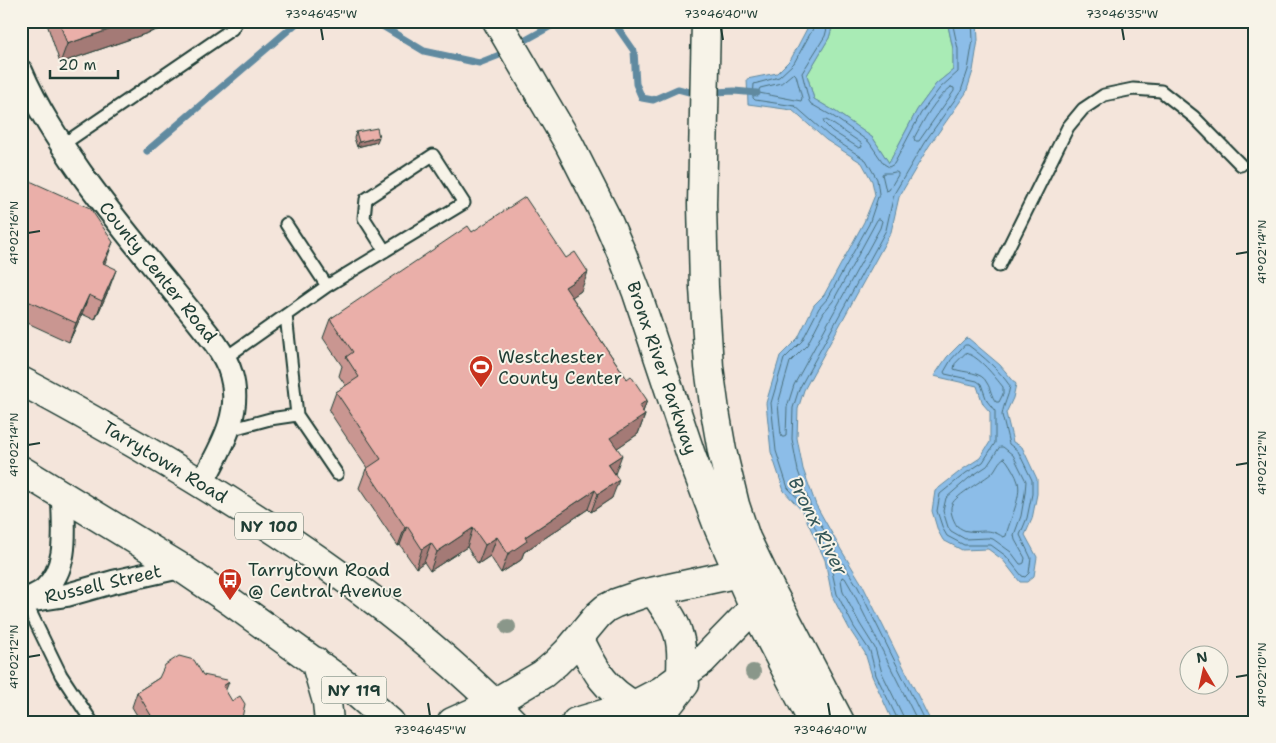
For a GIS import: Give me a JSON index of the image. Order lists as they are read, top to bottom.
{
  "streets": {
    "main road": [
      "Bronx River Parkway",
      "Tarrytown Road",
      "NY 100",
      "NY 119"
    ],
    "street": ["County Center Road", "Russell Street"]
  },
  "crossings": [
    ["County Center Road", "Tarrytown Road"]
  ],
  "water": ["Bronx River"],
  "places": {
    "sports": ["Westchester County Center"],
    "bus stop": ["Tarrytown Road @ Central Avenue"]
  },
  "scale_bar": "20 m",
  "north": "top",
  "coordinates": [
    "73°46'45\"W",
    "73°46'40\"W",
    "73°46'35\"W",
    "41°02'16\"N",
    "41°02'14\"N",
    "41°02'12\"N",
    "41°02'10\"N"
  ]
}
